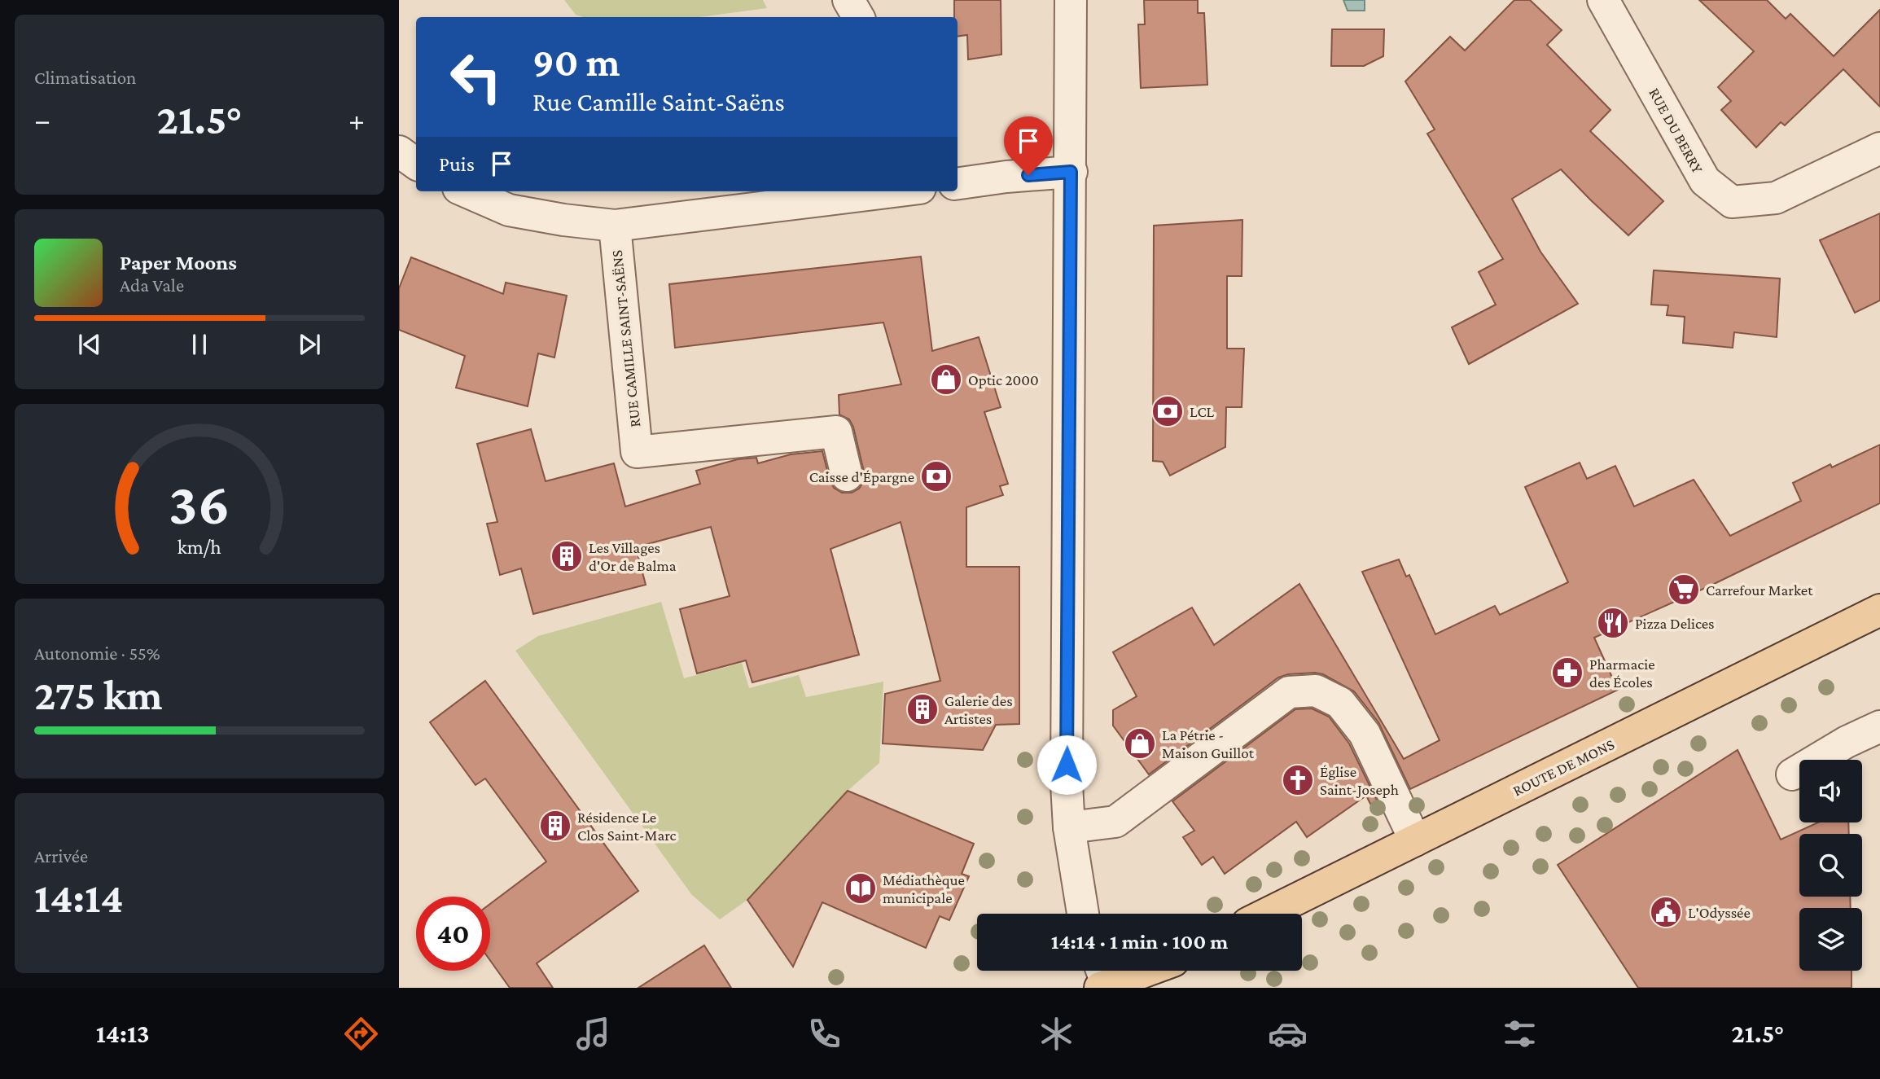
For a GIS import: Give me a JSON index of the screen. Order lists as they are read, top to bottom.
{
  "streets": {
    "main road": ["ROUTE DE MONS"],
    "street": ["RUE DU BERRY", "RUE CAMILLE SAINT-SAËNS"]
  },
  "places": {
    "shop": ["Optic 2000", "La Pétrie - Maison Guillot"],
    "bank": ["LCL", "Caisse d'Épargne"],
    "building": ["Les Villages d'Or de Balma", "Galerie des Artistes", "Résidence Le Clos Saint-Marc"],
    "supermarket": ["Carrefour Market"],
    "restaurant": ["Pizza Delices"],
    "pharmacy": ["Pharmacie des Écoles"],
    "church": ["Église Saint-Joseph"],
    "library": ["Médiathèque municipale"],
    "public building": ["L'Odyssée"]
  },
  "page": {
    "tile": [
      "Climatisation",
      ["Autonomie · 55%", "275 km"],
      ["Arrivée", "14:14"]
    ],
    "turn": ["90 m", "Rue Camille Saint-Saëns"],
    "heat": ["−", "21.5°", "+"],
    "then": "Puis",
    "song": ["Paper Moons", "Ada Vale"],
    "limit": "40",
    "trip": "14:14 · 1 min · 100 m",
    "tabs": ["14:13", "21.5°"],
    "gauge": ["36", "km/h"]
  }
}
